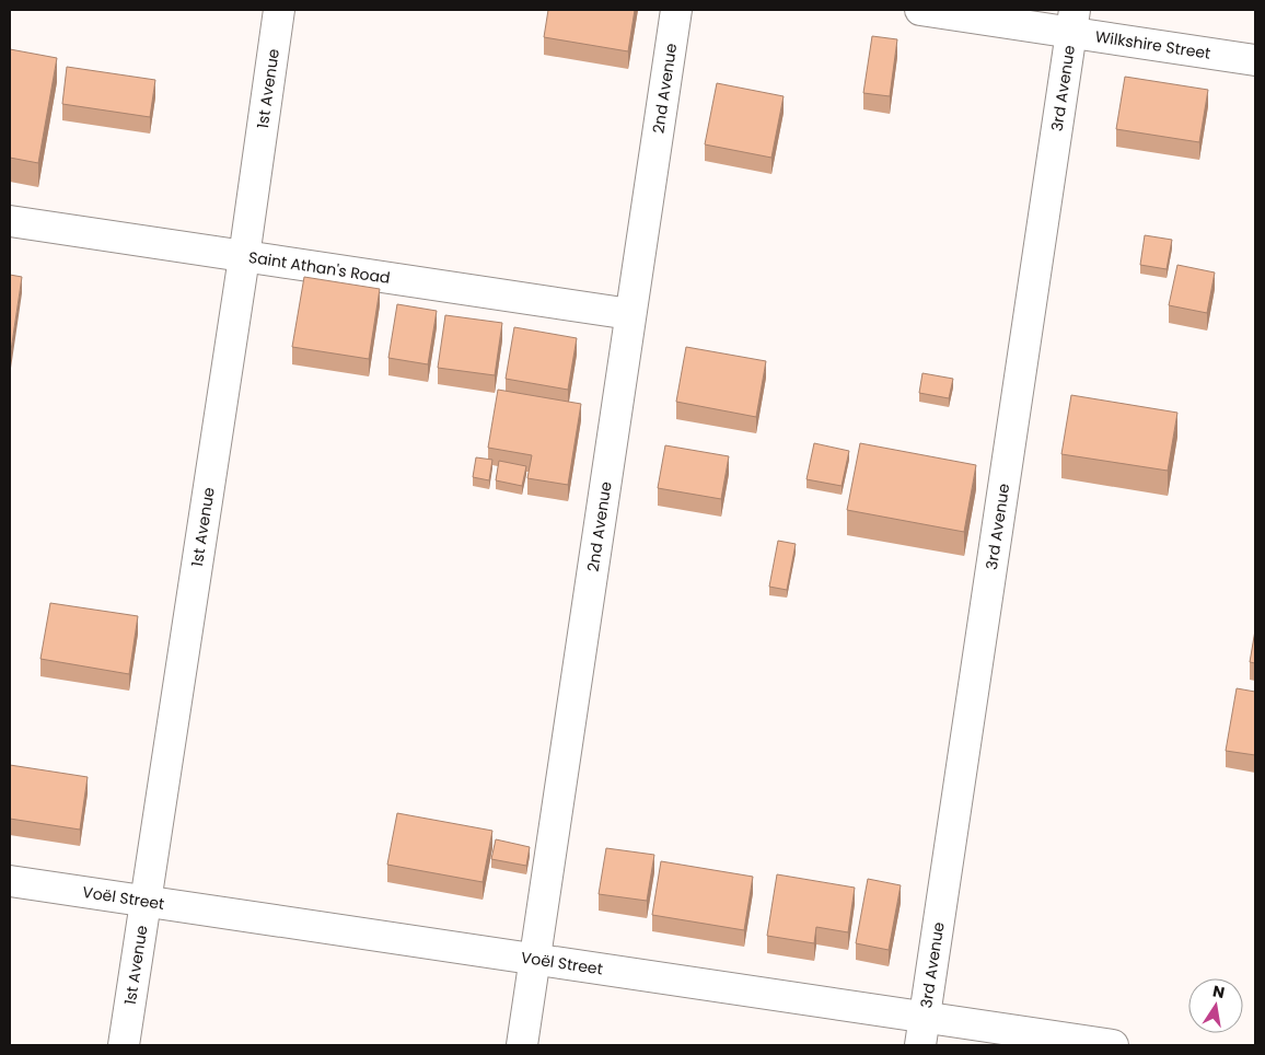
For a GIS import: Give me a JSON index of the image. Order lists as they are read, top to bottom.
{
  "streets": {
    "street": [
      "Wilkshire Street",
      "2nd Avenue",
      "3rd Avenue",
      "1st Avenue",
      "Saint Athan's Road",
      "Voël Street"
    ]
  },
  "crossings": [
    ["Wilkshire Street", "3rd Avenue"],
    ["2nd Avenue", "Saint Athan's Road"],
    ["2nd Avenue", "Voël Street"],
    ["3rd Avenue", "Voël Street"],
    ["1st Avenue", "Saint Athan's Road"],
    ["1st Avenue", "Voël Street"]
  ],
  "north": "top"
}
